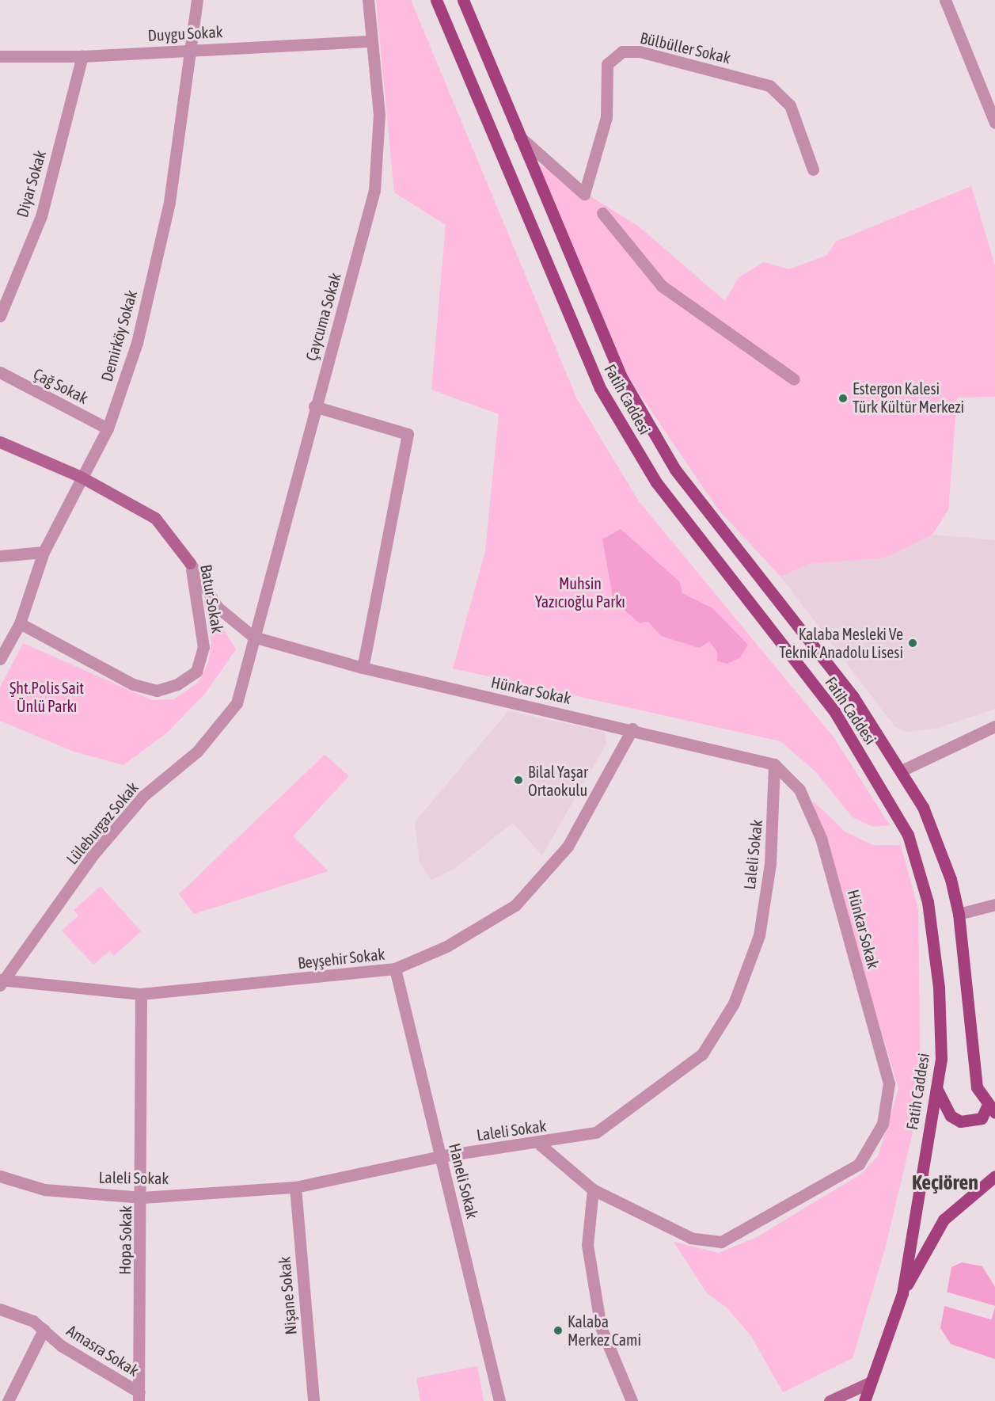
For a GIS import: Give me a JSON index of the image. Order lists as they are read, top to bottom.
{
  "streets": {
    "main road": ["Fatih Caddesi"],
    "street": [
      "Duygu Sokak",
      "Bülbüller Sokak",
      "Diyar Sokak",
      "Çaycuma Sokak",
      "Demirköy Sokak",
      "Çağ Sokak",
      "Batur Sokak",
      "Hünkar Sokak",
      "Lüleburgaz Sokak",
      "Laleli Sokak",
      "Beyşehir Sokak",
      "Haneli Sokak",
      "Hopa Sokak",
      "Nişane Sokak",
      "Amasra Sokak"
    ]
  },
  "crossings": [
    ["Duygu Sokak", "Diyar Sokak"],
    ["Duygu Sokak", "Çaycuma Sokak"],
    ["Duygu Sokak", "Demirköy Sokak"],
    ["Bülbüller Sokak", "Fatih Caddesi"],
    ["Çaycuma Sokak", "Hünkar Sokak"],
    ["Çaycuma Sokak", "Lüleburgaz Sokak"],
    ["Demirköy Sokak", "Çağ Sokak"],
    ["Demirköy Sokak", "Batur Sokak"],
    ["Batur Sokak", "Hünkar Sokak"],
    ["Hünkar Sokak", "Lüleburgaz Sokak"],
    ["Hünkar Sokak", "Laleli Sokak"],
    ["Hünkar Sokak", "Beyşehir Sokak"],
    ["Lüleburgaz Sokak", "Beyşehir Sokak"],
    ["Laleli Sokak", "Haneli Sokak"],
    ["Laleli Sokak", "Hopa Sokak"],
    ["Laleli Sokak", "Nişane Sokak"],
    ["Beyşehir Sokak", "Haneli Sokak"],
    ["Beyşehir Sokak", "Hopa Sokak"],
    ["Hopa Sokak", "Amasra Sokak"]
  ],
  "districts": ["Keçiören"],
  "parks": ["Muhsin Yazıcıoğlu Parkı", "Şht.Polis Sait Ünlü Parkı"],
  "places": [
    "Estergon Kalesi Türk Kültür Merkezi",
    "Kalaba Mesleki Ve Teknik Anadolu Lisesi",
    "Bilal Yaşar Ortaokulu",
    "Kalaba Merkez Cami"
  ]
}
